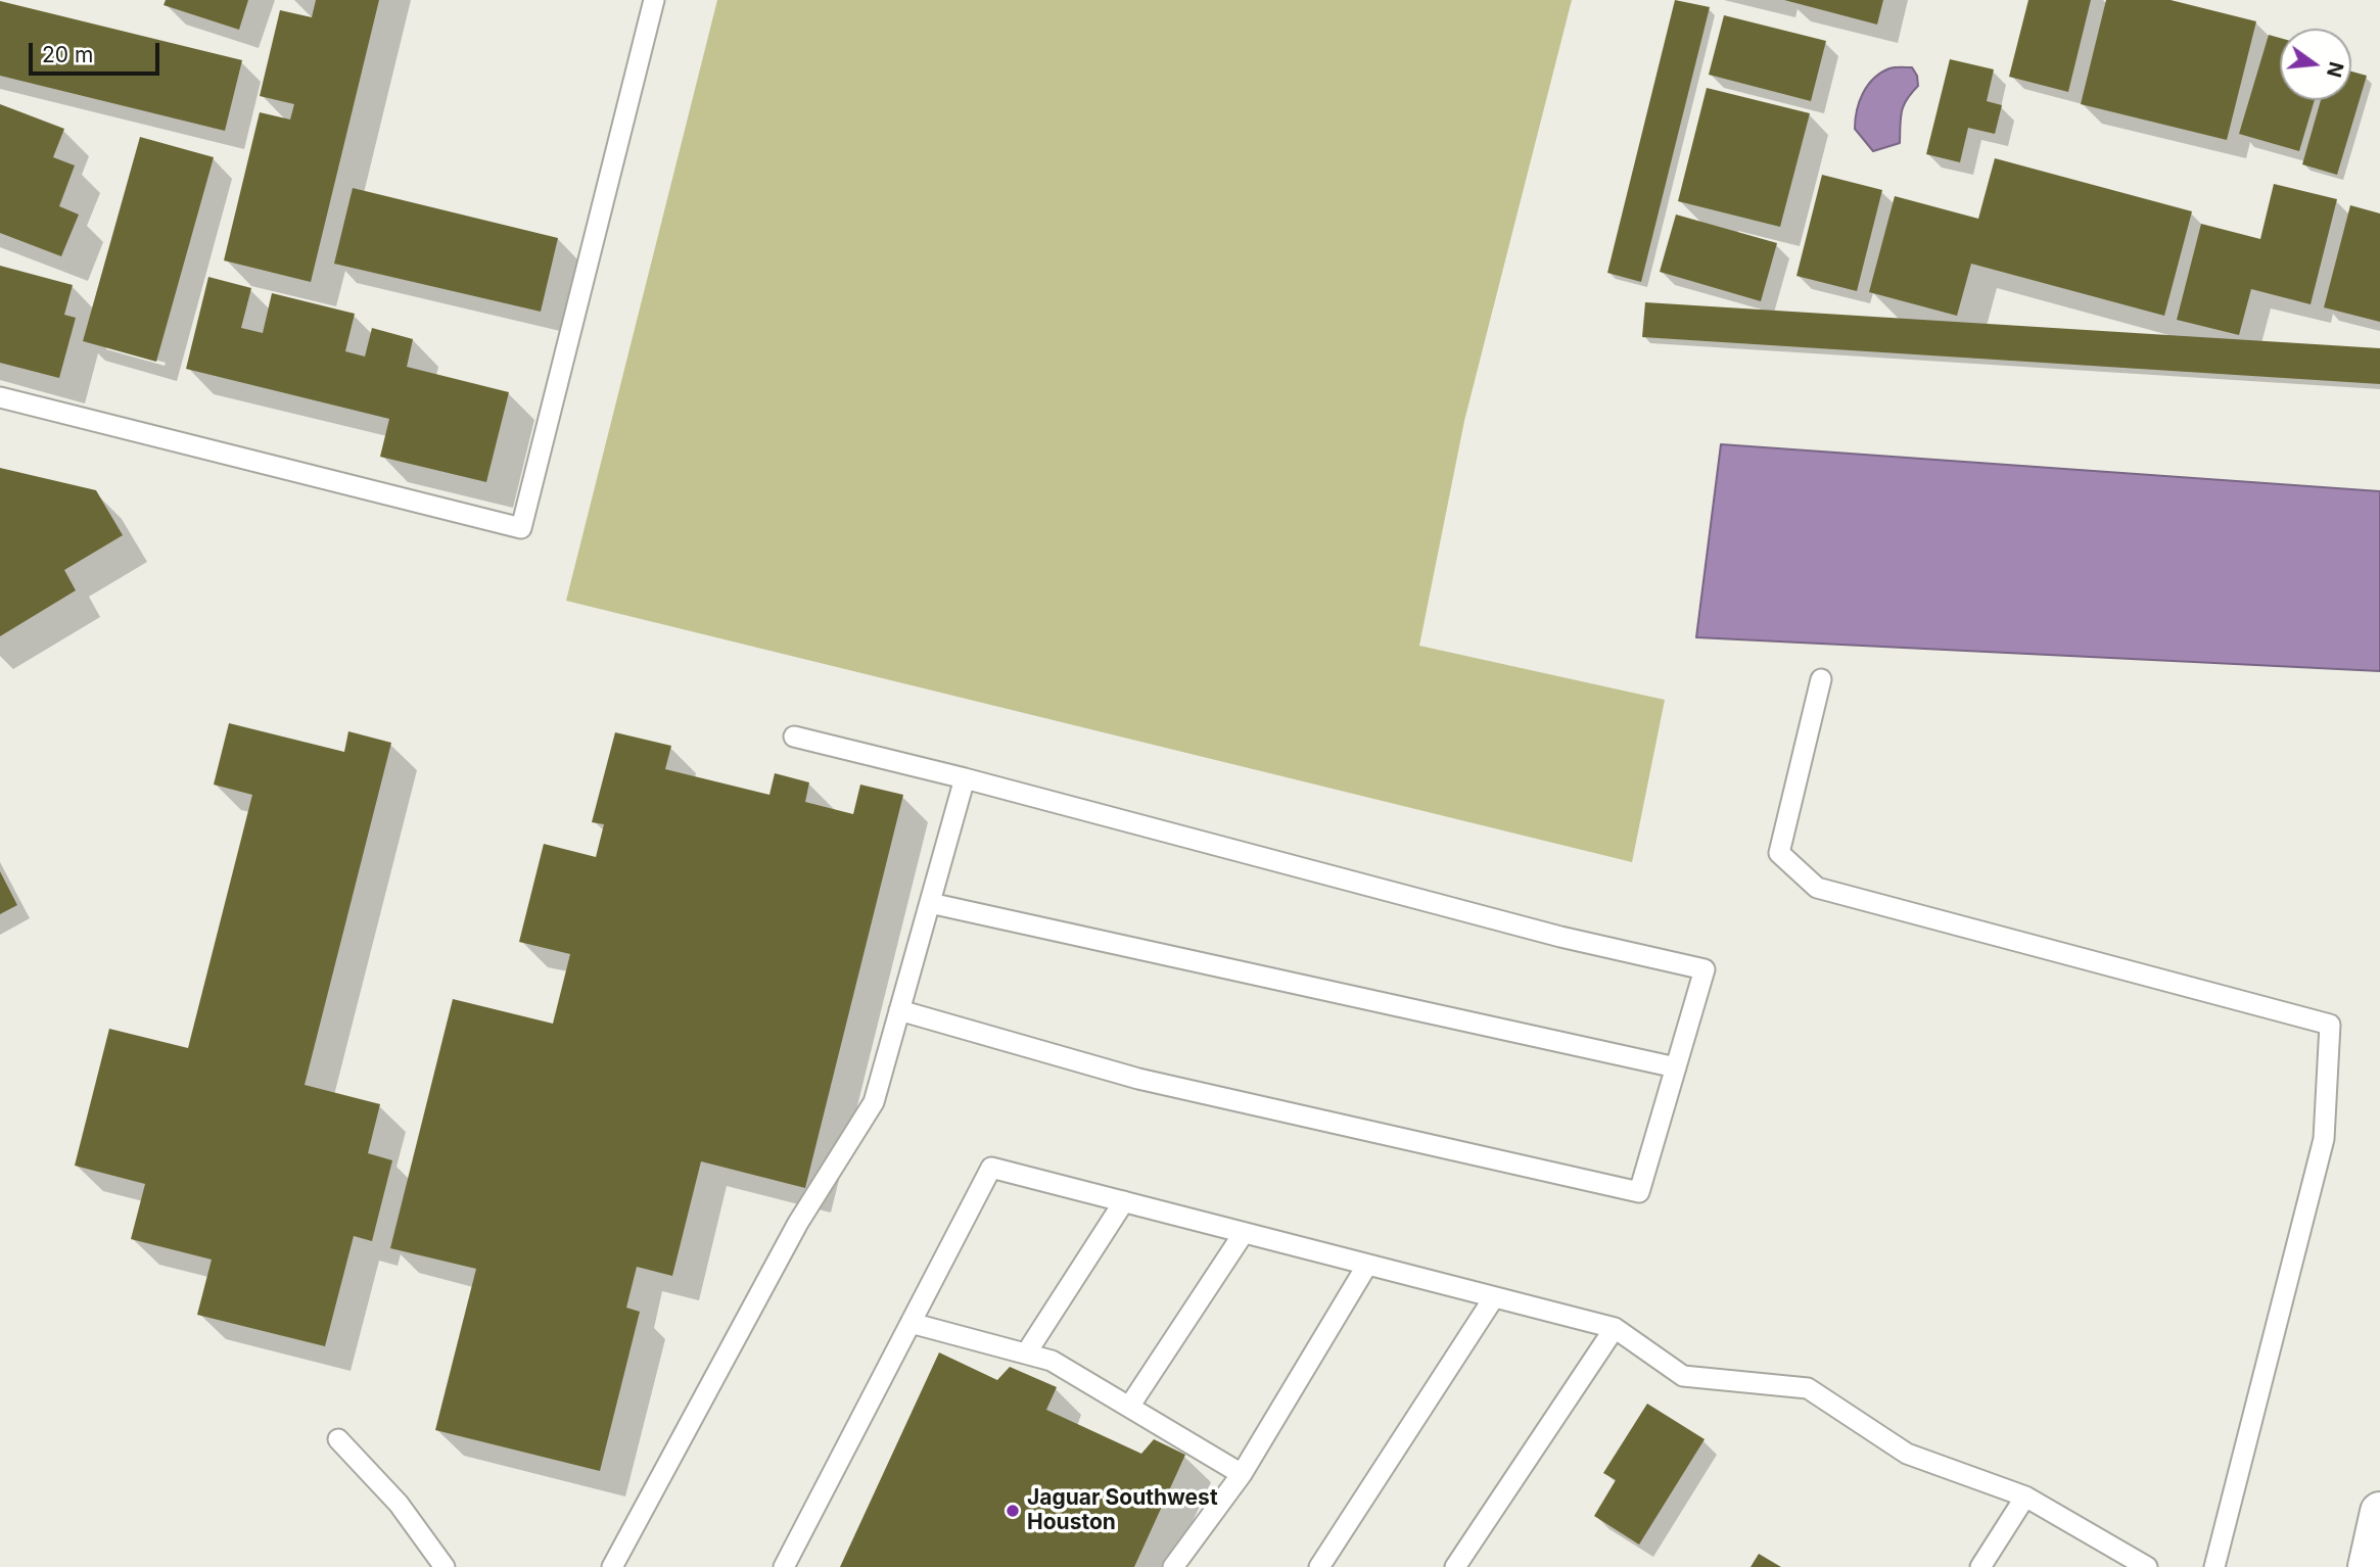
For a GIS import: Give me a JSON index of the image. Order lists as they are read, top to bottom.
{
  "places": ["Jaguar Southwest Houston"],
  "scale_bar": "20 m",
  "north": "right"
}
